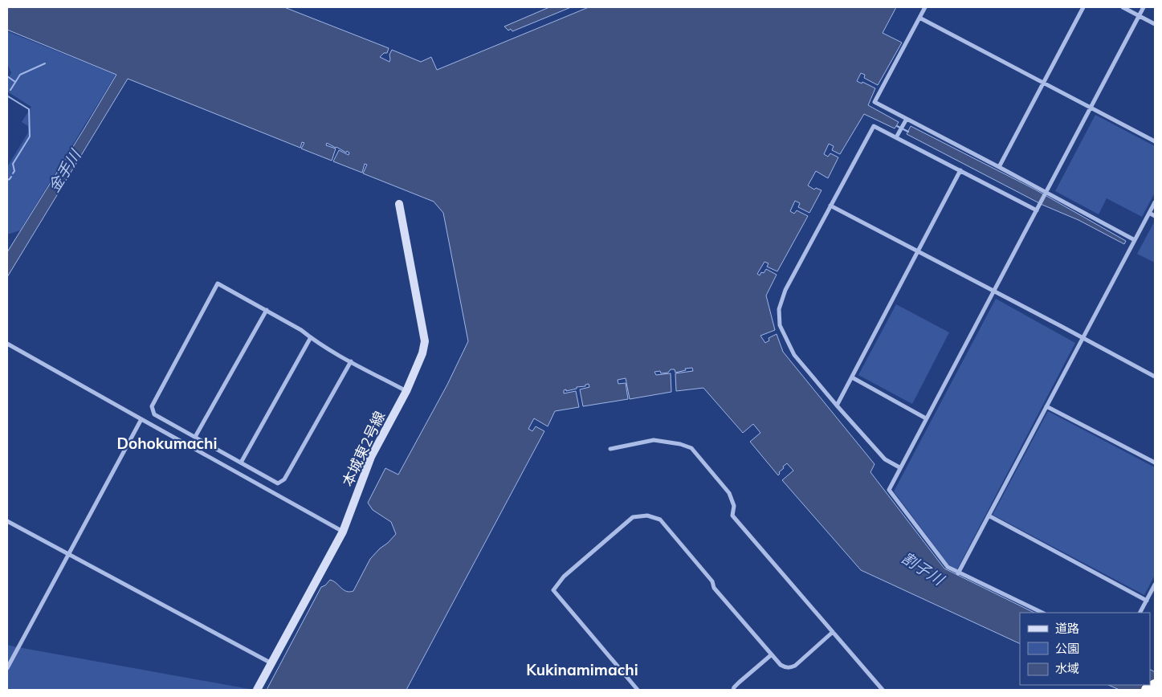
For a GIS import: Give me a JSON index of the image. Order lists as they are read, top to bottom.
{
  "streets": {
    "street": ["本城東2号線"]
  },
  "districts": ["Dohokumachi", "Kukinamimachi"],
  "water": ["金手川", "割子川"],
  "legend": ["道路", "公園", "水域"]
}
